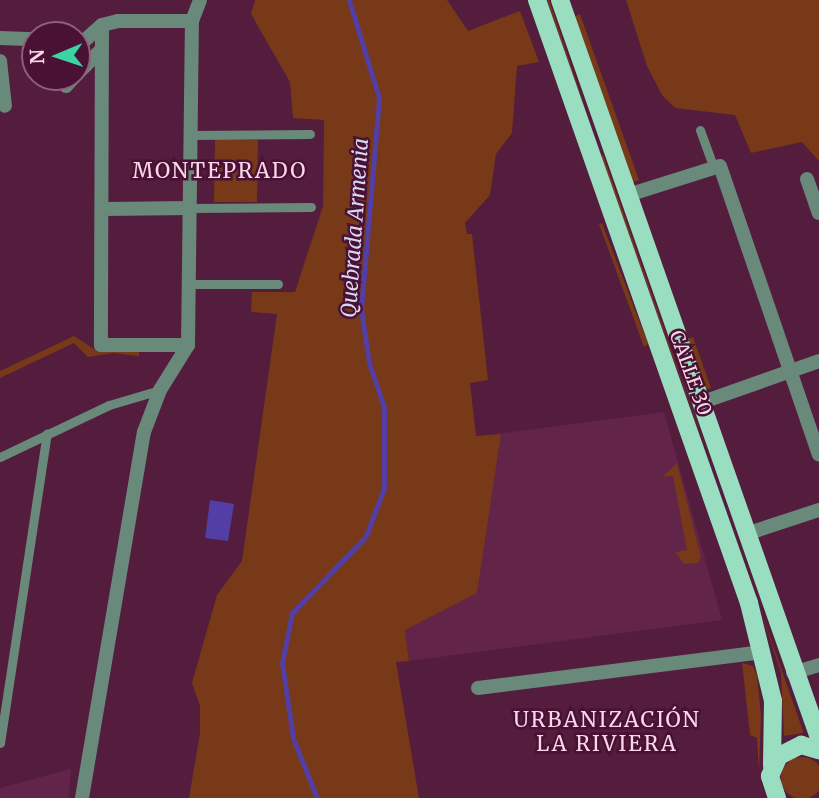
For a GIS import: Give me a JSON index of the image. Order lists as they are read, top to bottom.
{
  "streets": {
    "main road": ["CALLE 30"]
  },
  "districts": ["MONTEPRADO", "URBANIZACIÓN LA RIVIERA"],
  "water": ["Quebrada Armenia"],
  "north": "left"
}
